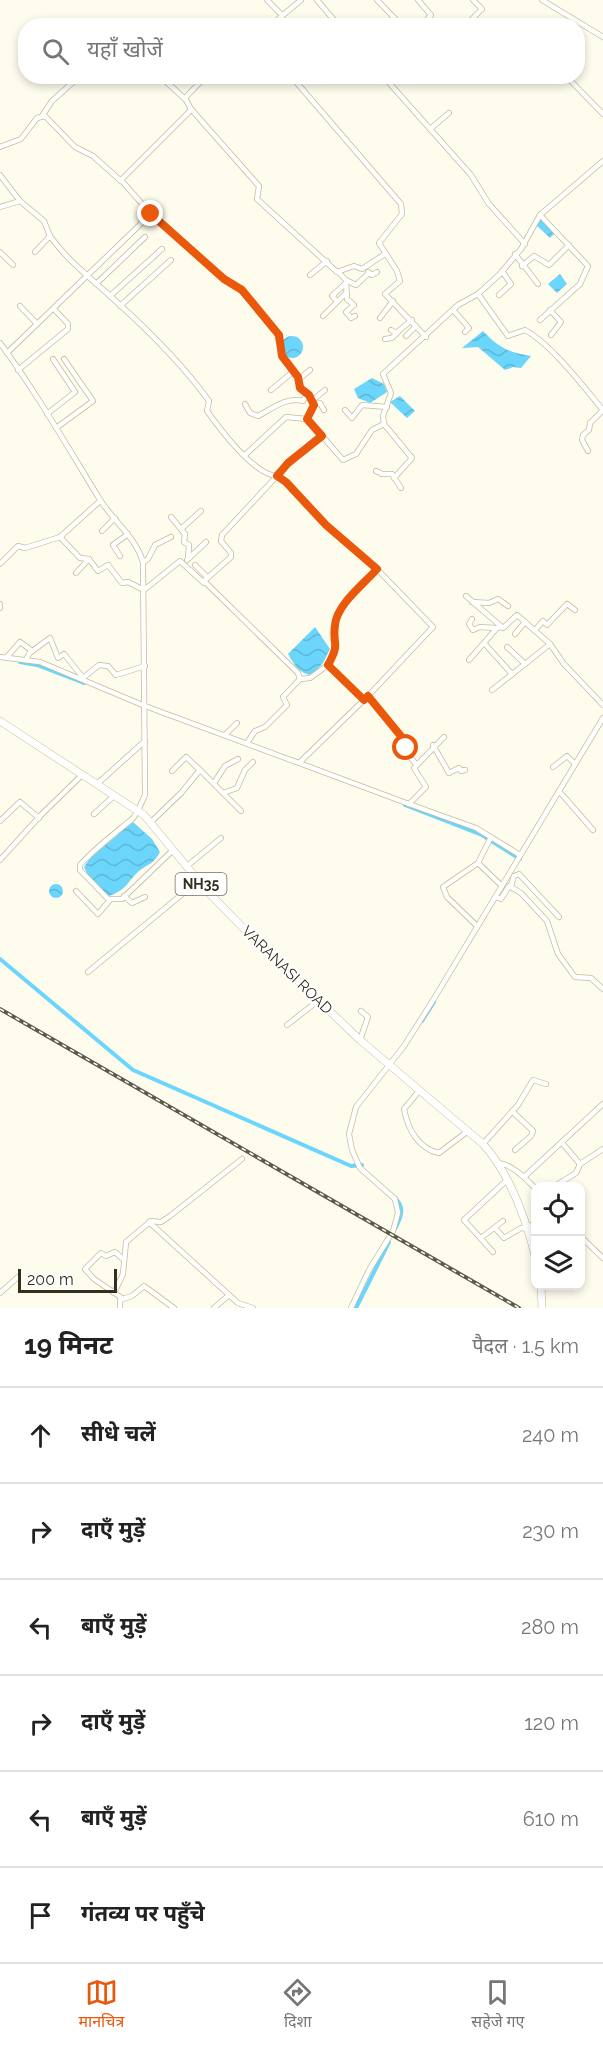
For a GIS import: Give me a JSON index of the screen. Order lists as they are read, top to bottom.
{
  "streets": {
    "highway": ["NH35", "VARANASI ROAD"]
  },
  "scale_bar": "200 m",
  "page": {
    "search": "यहाँ खोजें",
    "scale": "200 m",
    "heading": ["19 मिनट", "पैदल · 1.5 km"],
    "list": [
      ["सीधे चलें", "240 m"],
      ["दाएँ मुड़ें", "230 m"],
      ["बाएँ मुड़ें", "280 m"],
      ["दाएँ मुड़ें", "120 m"],
      ["बाएँ मुड़ें", "610 m"],
      "गंतव्य पर पहुँचे"
    ],
    "nav": ["मानचित्र", "दिशा", "सहेजे गए"]
  }
}
